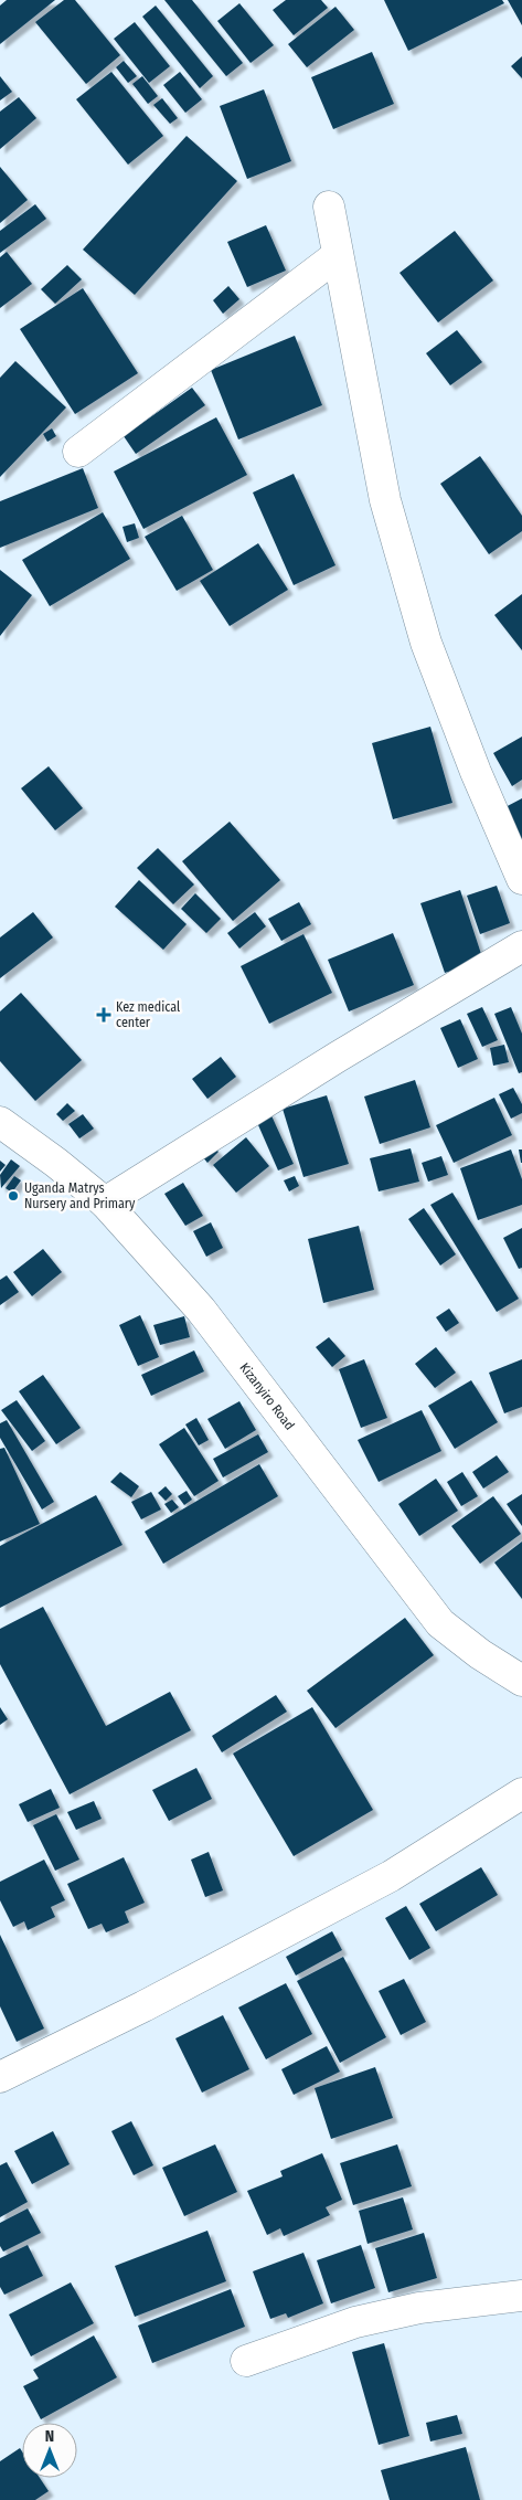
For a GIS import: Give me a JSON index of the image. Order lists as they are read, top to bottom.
{
  "streets": {
    "street": ["Kizanyiro Road"]
  },
  "places": {
    "health": ["Kez medical center"],
    "other": ["Uganda Matrys Nursery and Primary"]
  },
  "north": "top"
}
